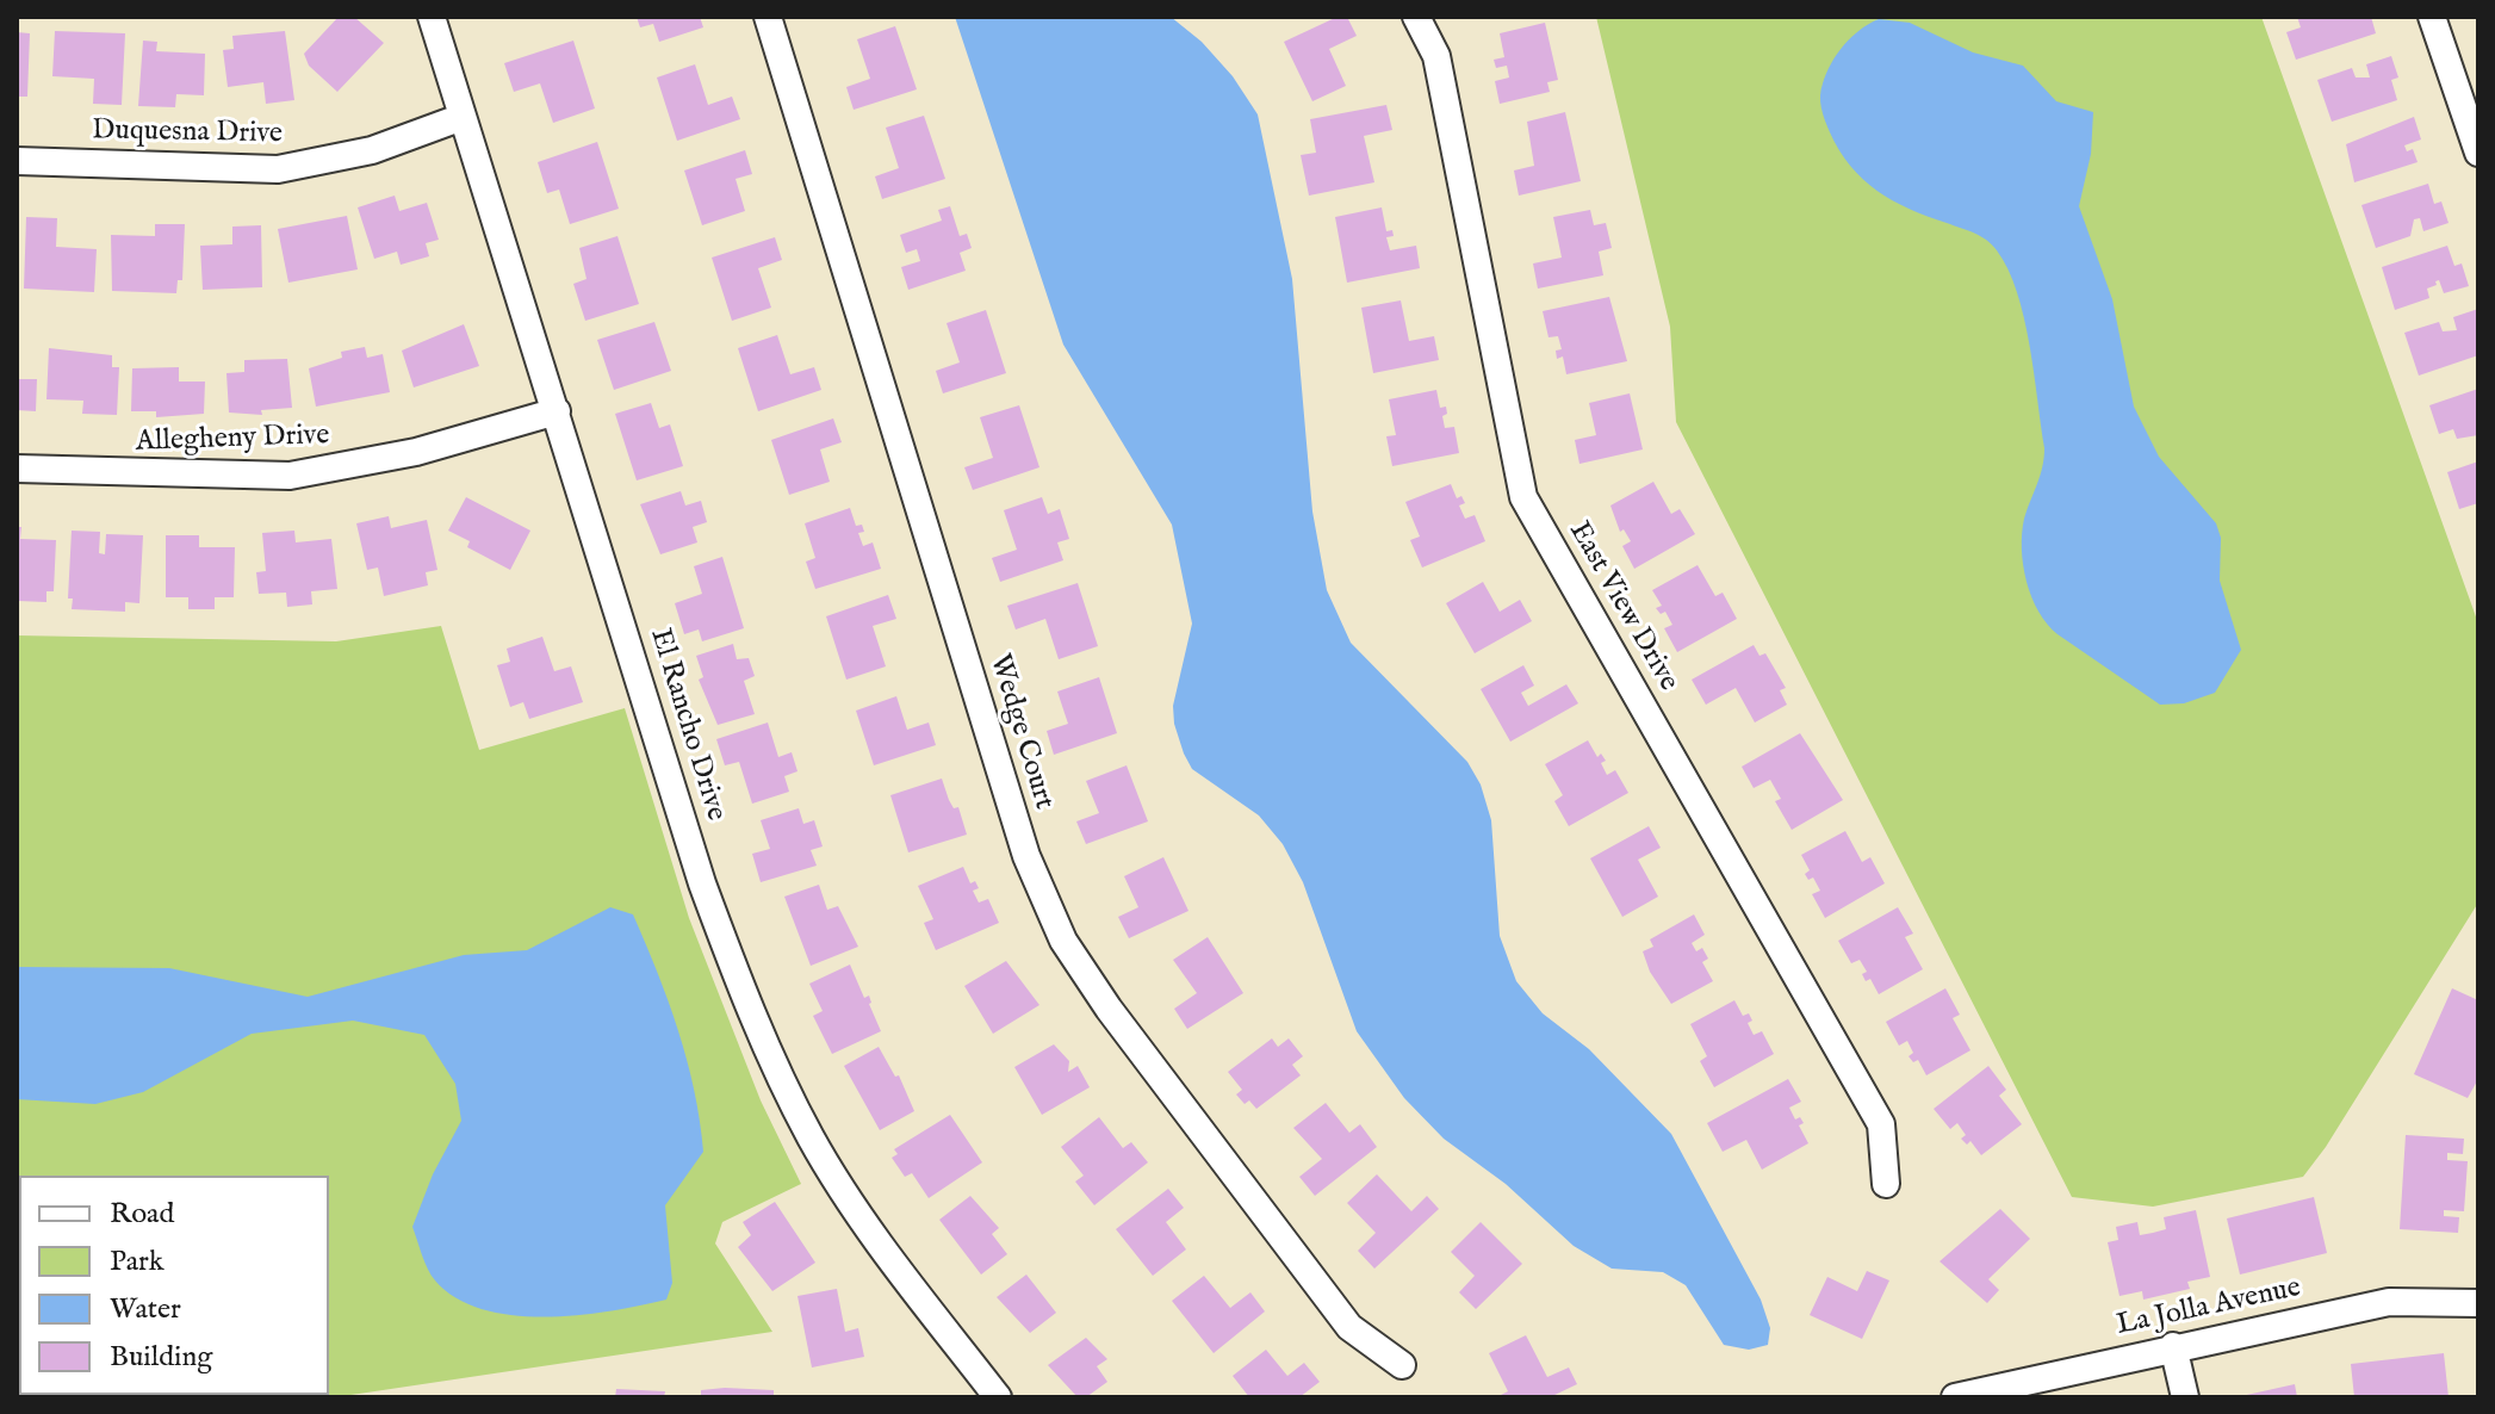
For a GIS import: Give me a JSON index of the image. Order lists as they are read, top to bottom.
{
  "streets": {
    "street": [
      "Duquesna Drive",
      "Allegheny Drive",
      "East View Drive",
      "El Rancho Drive",
      "Wedge Court",
      "La Jolla Avenue"
    ]
  },
  "crossings": [
    ["Duquesna Drive", "El Rancho Drive"],
    ["Allegheny Drive", "El Rancho Drive"]
  ],
  "legend": [
    "Road",
    "Park",
    "Water",
    "Building"
  ]
}
